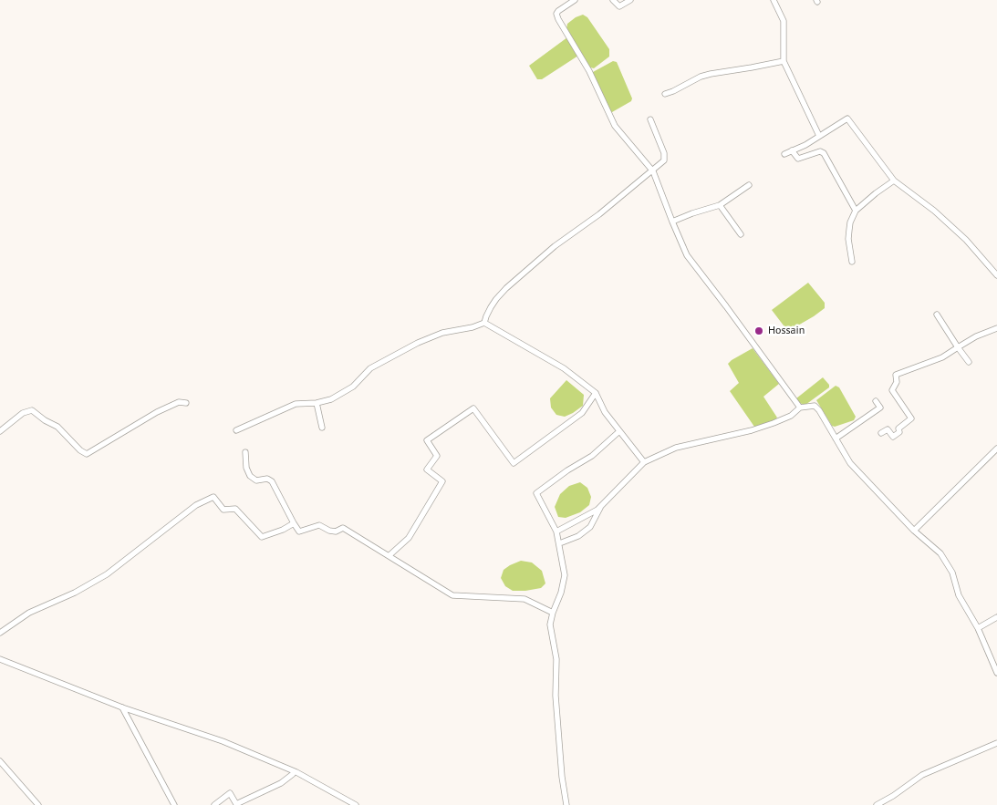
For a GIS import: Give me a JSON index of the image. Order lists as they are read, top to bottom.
{
  "places": ["Hossain"]
}
